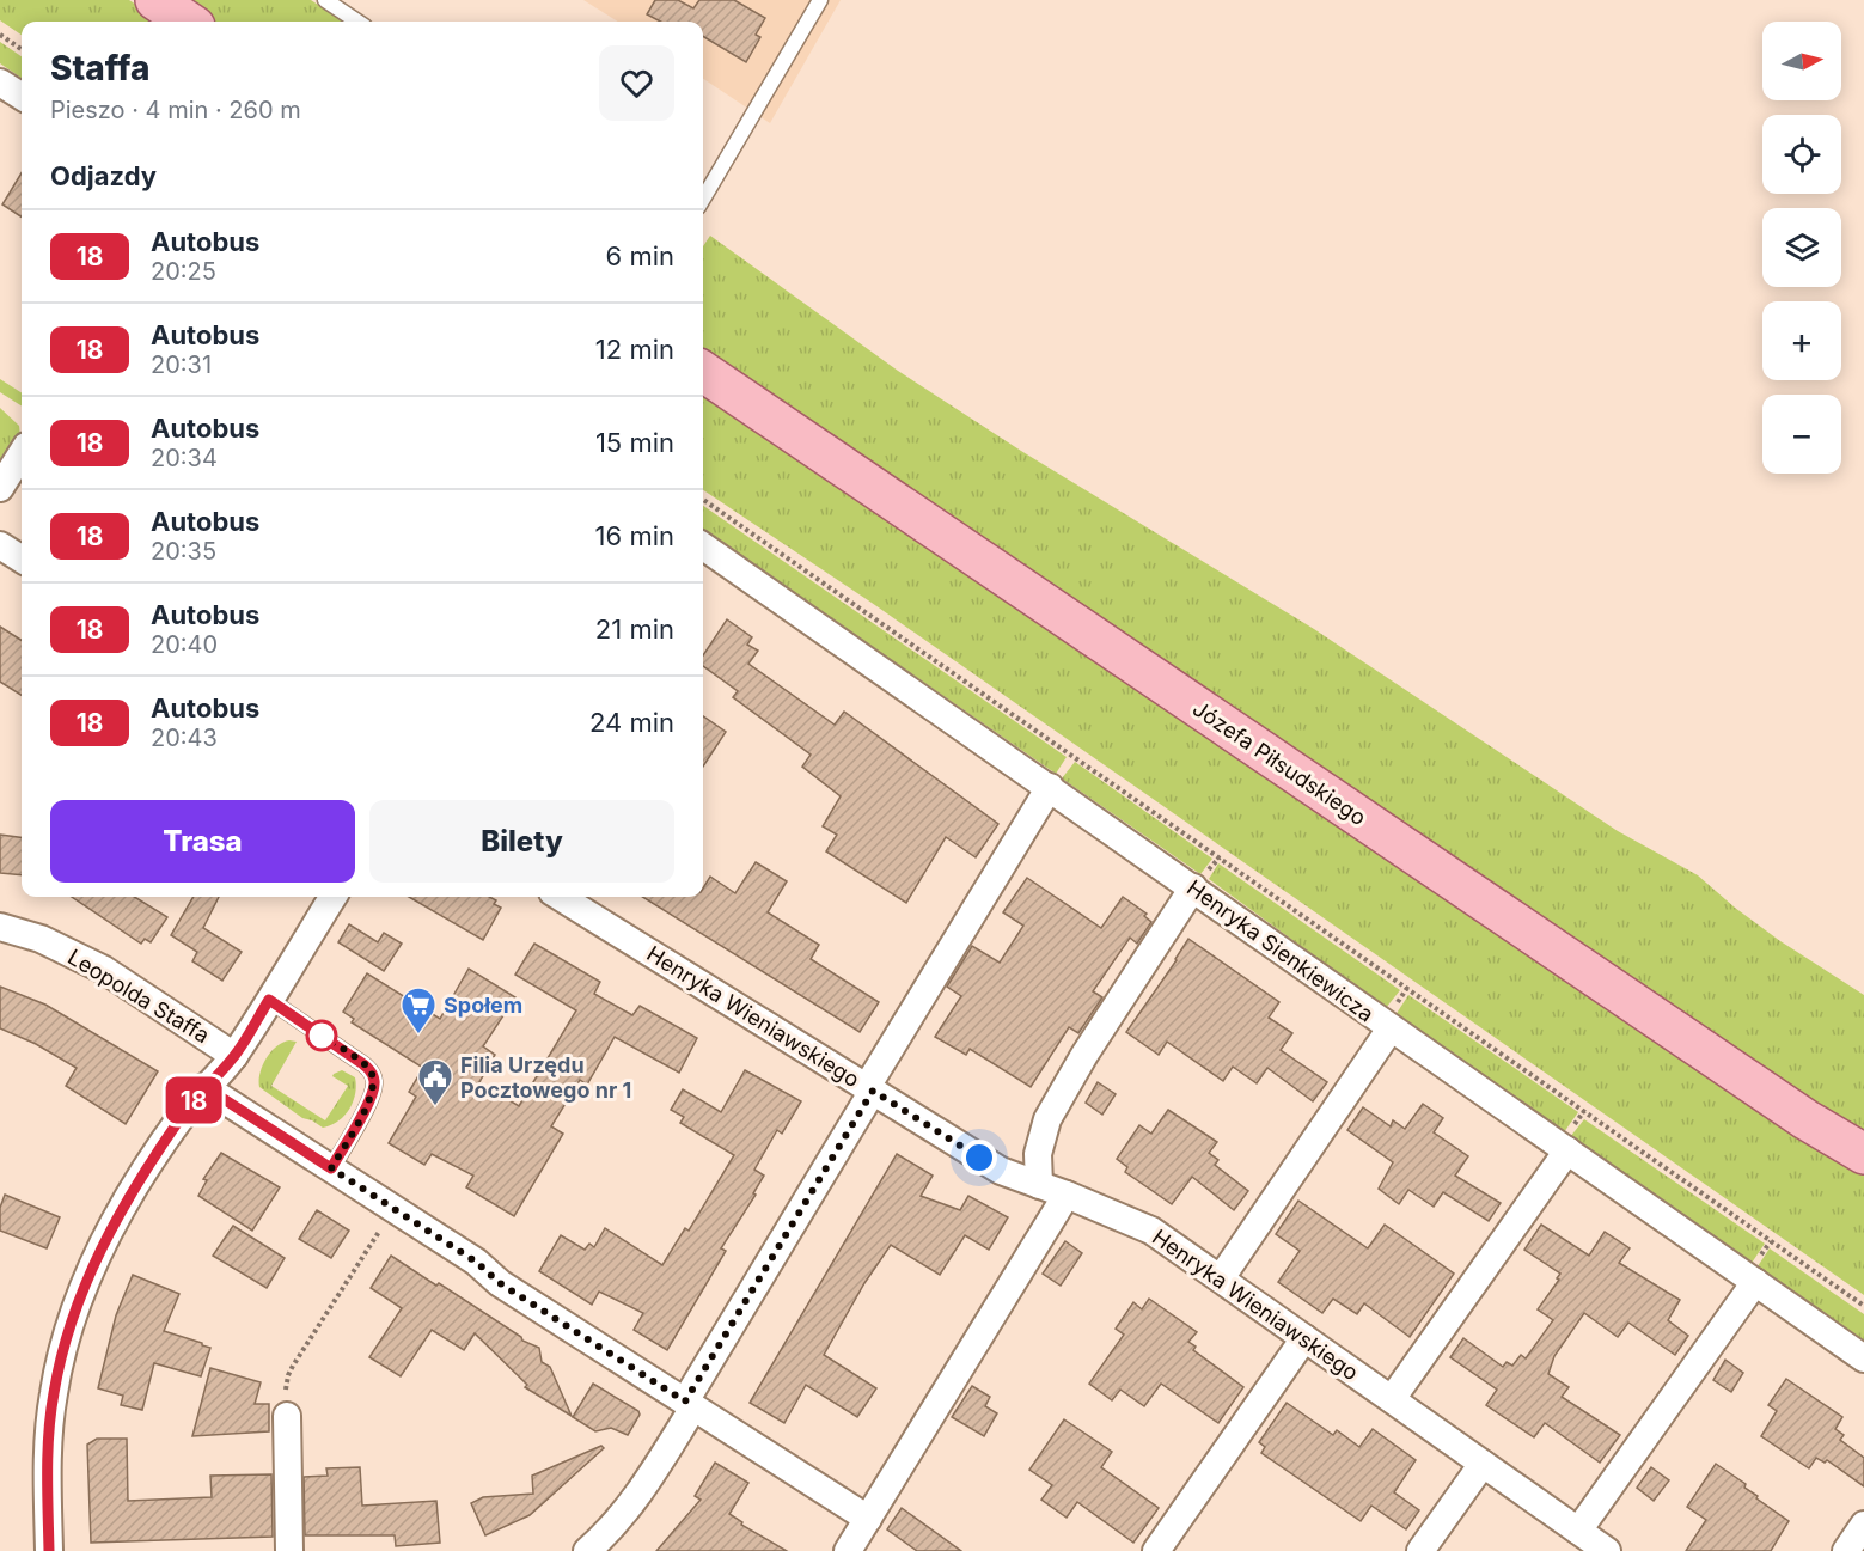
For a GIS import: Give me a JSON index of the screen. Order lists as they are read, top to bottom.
{
  "streets": {
    "main road": ["Józefa Piłsudskiego"],
    "street": ["Henryka Sienkiewicza", "Leopolda Staffa", "Henryka Wieniawskiego"]
  },
  "places": {
    "supermarket": ["Społem"],
    "public building": ["Filia Urzędu Pocztowego nr 1"]
  },
  "lines": ["bus line 18"],
  "north": "right",
  "page": {
    "on_map": "18",
    "map_buttons": ["+", "−"],
    "heading": [
      ["Staffa", "Pieszo · 4 min · 260 m"],
      "Odjazdy"
    ],
    "list": [
      {
        "mark": "18",
        "name": "Autobus",
        "note": "20:25",
        "value": "6 min"
      },
      {
        "mark": "18",
        "name": "Autobus",
        "note": "20:31",
        "value": "12 min"
      },
      {
        "mark": "18",
        "name": "Autobus",
        "note": "20:34",
        "value": "15 min"
      },
      {
        "mark": "18",
        "name": "Autobus",
        "note": "20:35",
        "value": "16 min"
      },
      {
        "mark": "18",
        "name": "Autobus",
        "note": "20:40",
        "value": "21 min"
      },
      {
        "mark": "18",
        "name": "Autobus",
        "note": "20:43",
        "value": "24 min"
      }
    ],
    "buttons": ["Trasa", "Bilety"]
  }
}
